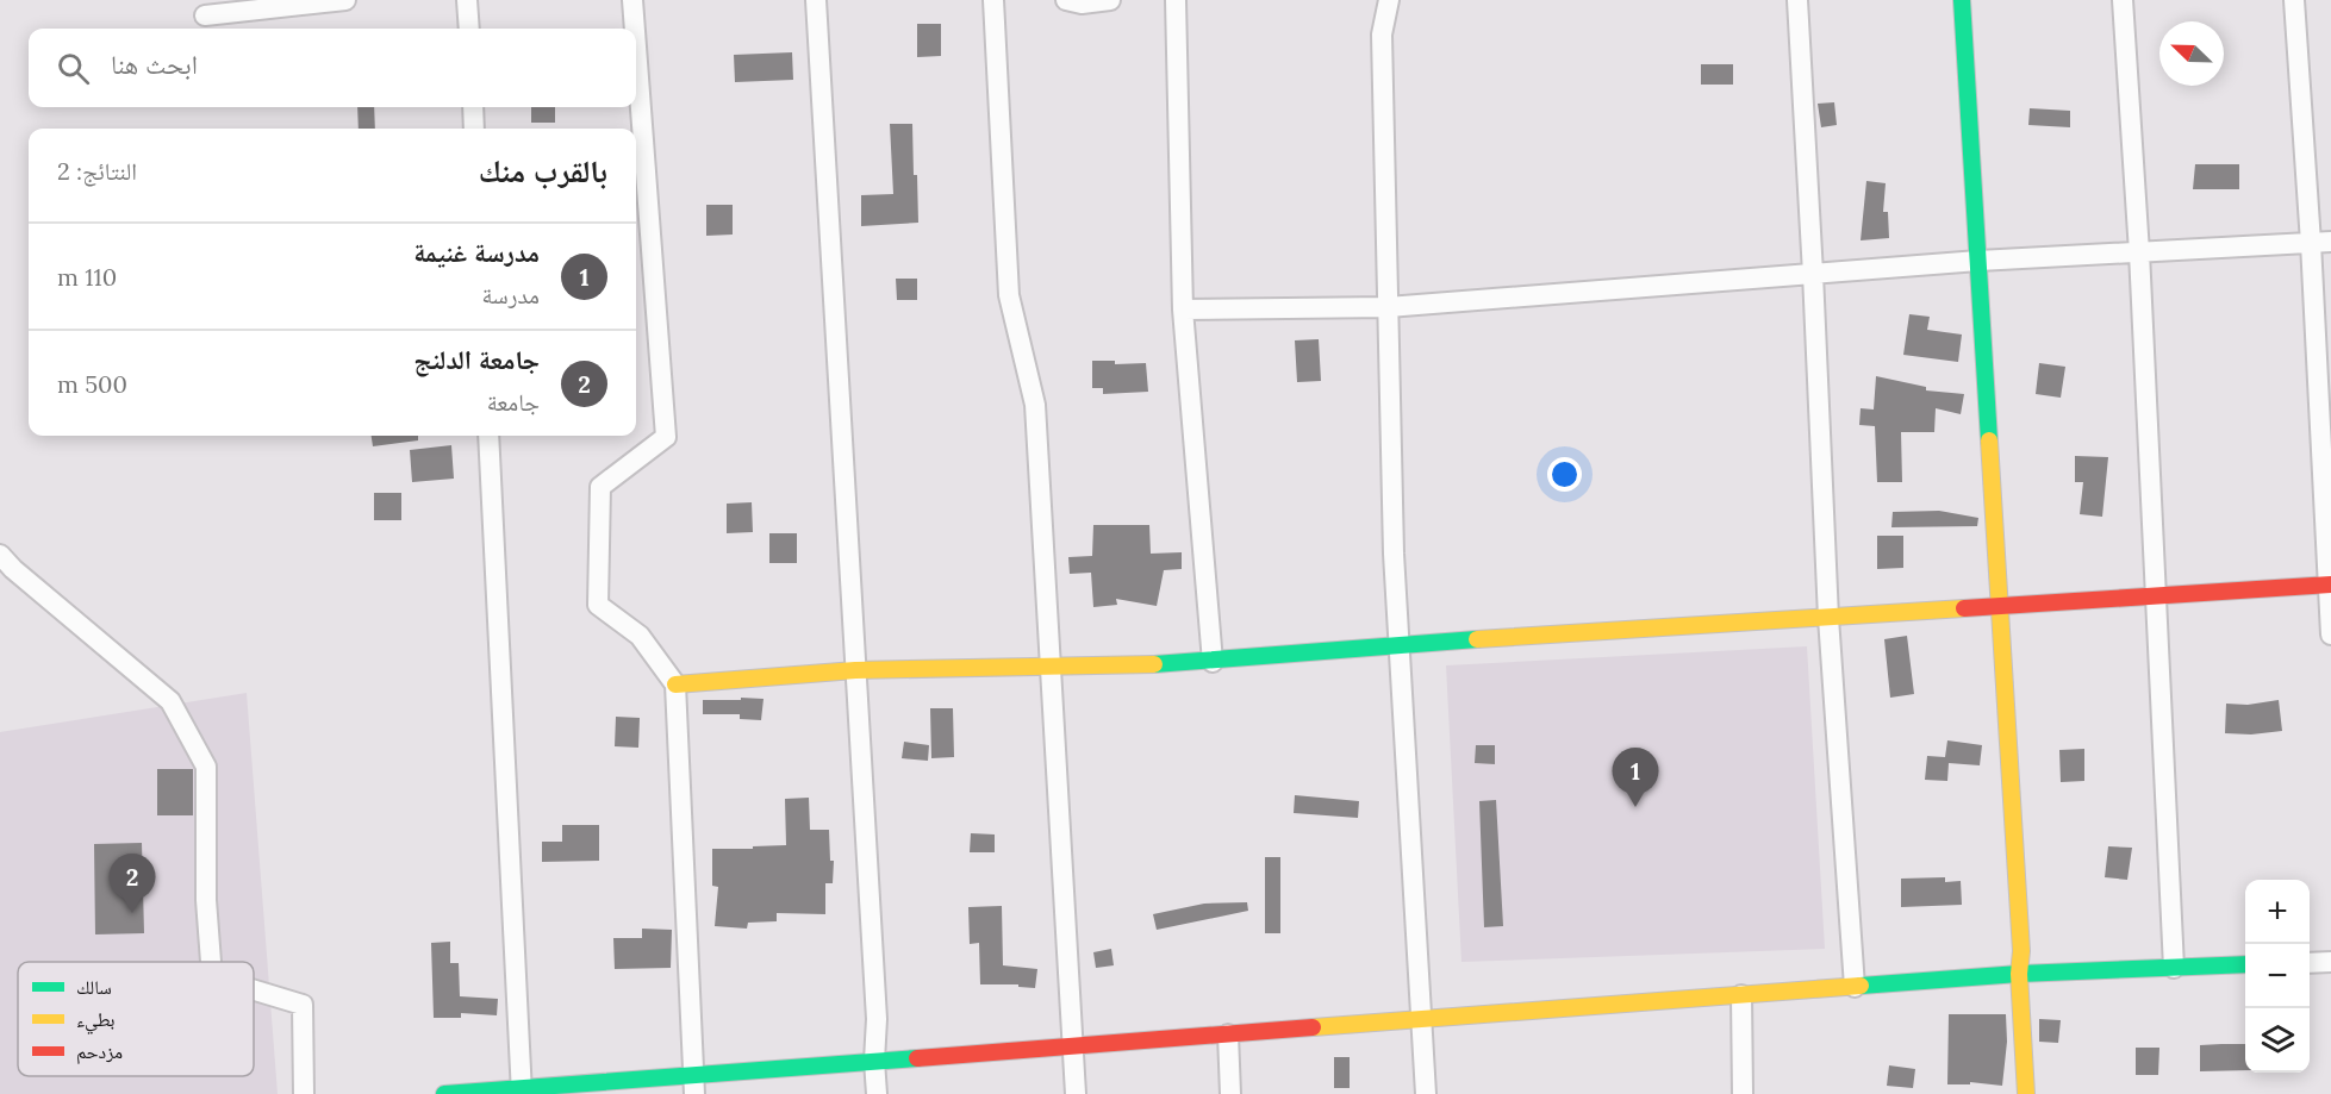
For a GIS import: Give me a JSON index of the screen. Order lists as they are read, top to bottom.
{
  "legend": ["سالك", "بطيء", "مزدحم"],
  "north": "top left",
  "page": {
    "search": "ابحث هنا",
    "heading": ["بالقرب منك", "النتائج: 2"],
    "list": [
      {
        "mark": "1",
        "name": "مدرسة غنيمة",
        "note": "مدرسة",
        "value": "110 m"
      },
      {
        "mark": "2",
        "name": "جامعة الدلنج",
        "note": "جامعة",
        "value": "500 m"
      }
    ],
    "pins": ["1", "2"],
    "map_buttons": ["+", "−"]
  }
}
